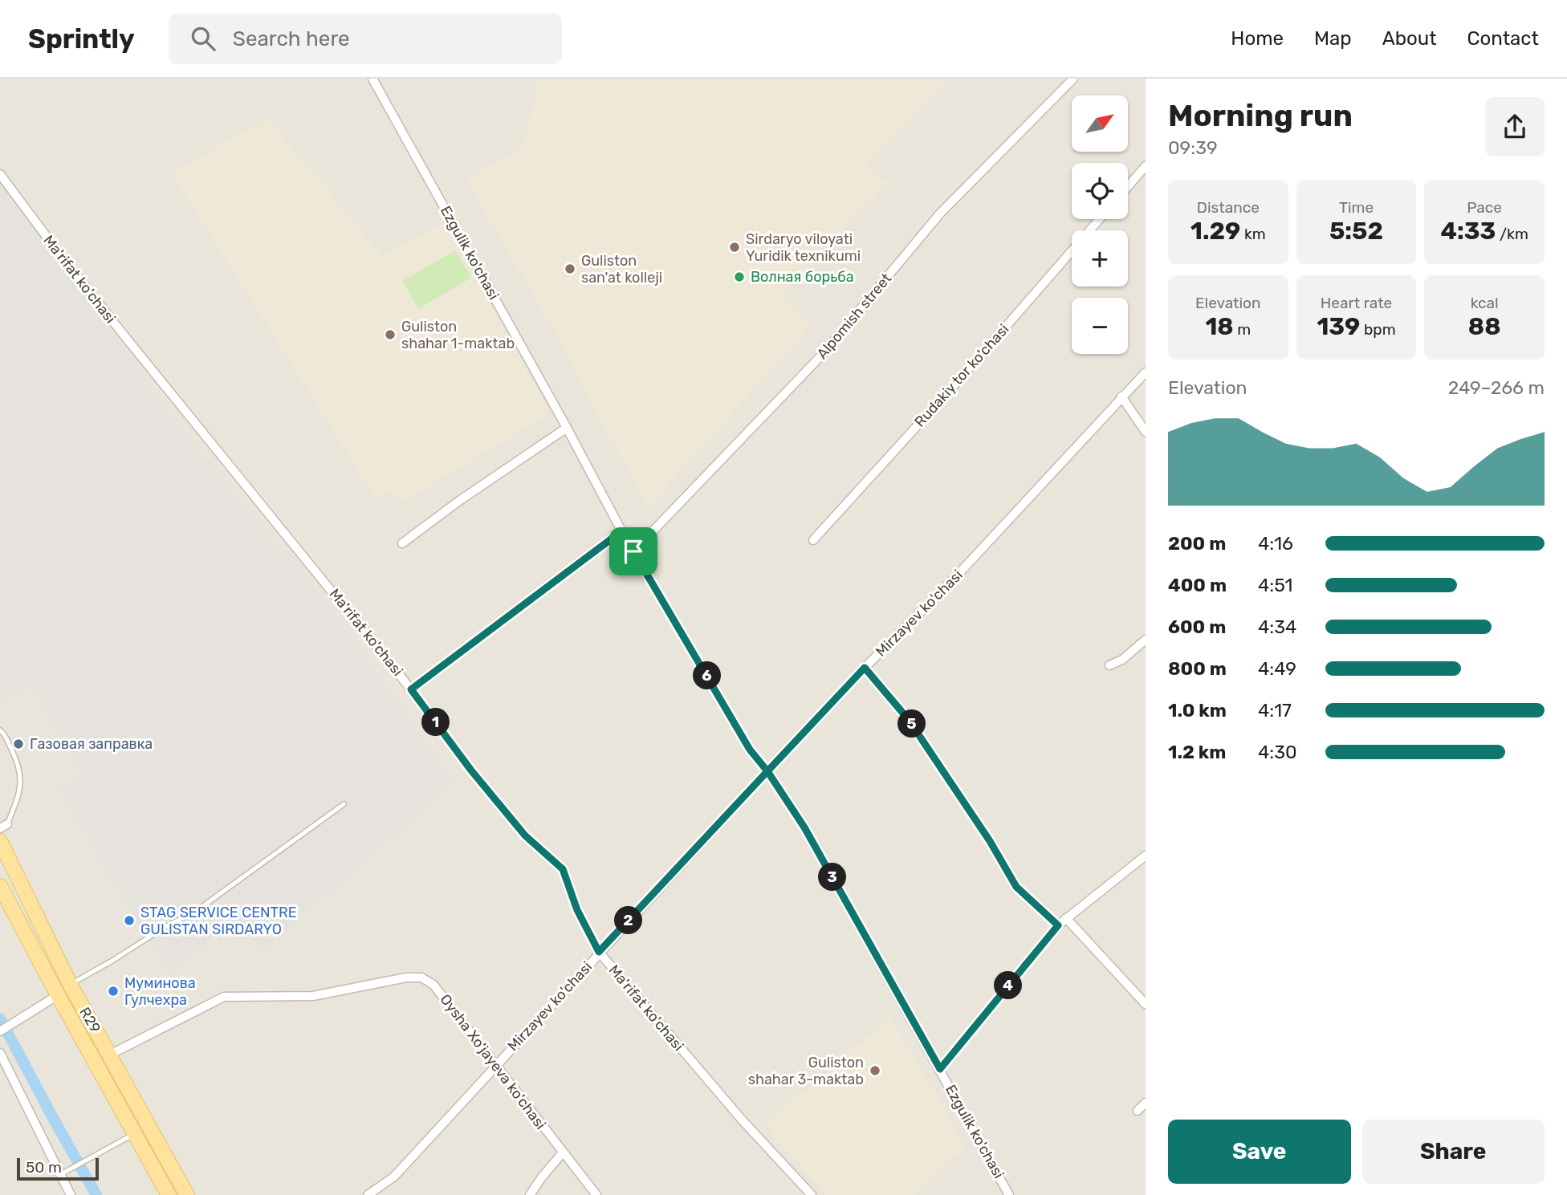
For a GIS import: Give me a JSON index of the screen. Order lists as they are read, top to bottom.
{
  "streets": {
    "main road": ["R29"],
    "street": [
      "Ezgulik ko'chasi",
      "Ma'rifat ko'chasi",
      "Alpomish street",
      "Rudakiy tor ko'chasi",
      "Mirzayev ko'chasi",
      "Oysha Xo'jayeva ko'chasi"
    ]
  },
  "crossings": [
    ["Ezgulik ko'chasi", "Alpomish street"],
    ["Ezgulik ko'chasi", "Mirzayev ko'chasi"],
    ["Ma'rifat ko'chasi", "Mirzayev ko'chasi"],
    ["Mirzayev ko'chasi", "Oysha Xo'jayeva ko'chasi"],
    ["R29", "Oysha Xo'jayeva ko'chasi"]
  ],
  "places": [
    "Sirdaryo viloyati Yuridik texnikumi",
    "Guliston san'at kolleji",
    "Волная борьба",
    "Guliston shahar 1-maktab",
    "Газовая заправка",
    "STAG SERVICE CENTRE GULISTAN SIRDARYO",
    "Муминова Гулчехра",
    "Guliston shahar 3-maktab"
  ],
  "scale_bar": "50 m",
  "north": "top right",
  "page": {
    "header": "Sprintly",
    "search": "Search here",
    "nav": [
      "Home",
      "Map",
      "About",
      "Contact"
    ],
    "heading": ["Morning run", "09:39"],
    "map_buttons": ["+", "−"],
    "stats": [
      ["Distance", "1.29 km"],
      ["Time", "5:52"],
      ["Pace", "4:33 /km"],
      ["Elevation", "18 m"],
      ["Heart rate", "139 bpm"],
      ["kcal", "88"]
    ],
    "chart": ["Elevation", "249–266 m"],
    "list": [
      {
        "name": "200 m",
        "note": "4:16"
      },
      {
        "name": "400 m",
        "note": "4:51"
      },
      {
        "name": "600 m",
        "note": "4:34"
      },
      {
        "name": "800 m",
        "note": "4:49"
      },
      {
        "name": "1.0 km",
        "note": "4:17"
      },
      {
        "name": "1.2 km",
        "note": "4:30"
      }
    ],
    "pins": [
      "6",
      "1",
      "5",
      "3",
      "2",
      "4"
    ],
    "buttons": ["Save", "Share"],
    "scale": "50 m"
  }
}
